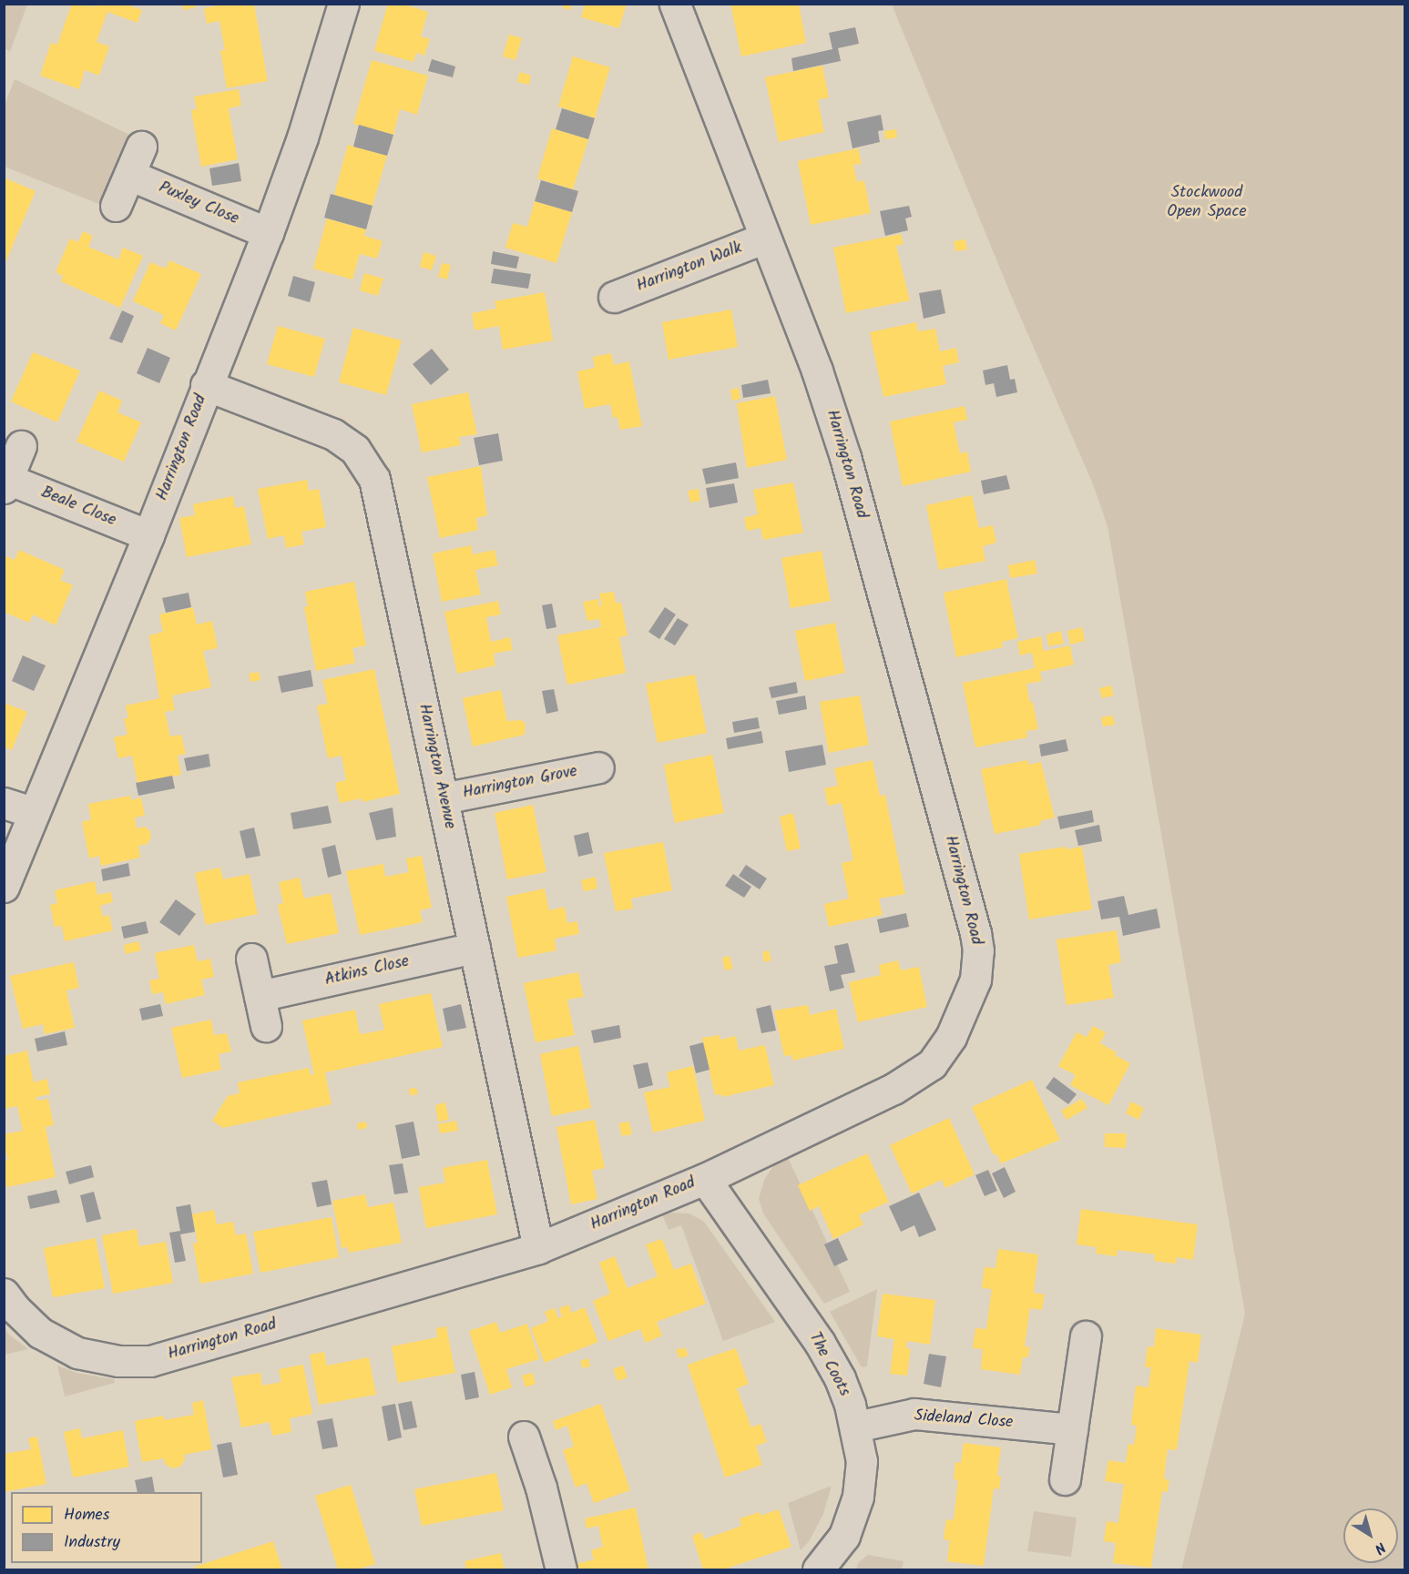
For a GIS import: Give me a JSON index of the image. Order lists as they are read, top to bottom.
{
  "streets": {
    "street": [
      "Puxley Close",
      "Harrington Walk",
      "Harrington Road",
      "Beale Close",
      "Harrington Avenue",
      "Harrington Grove",
      "Atkins Close",
      "The Coots",
      "Sideland Close"
    ]
  },
  "crossings": [
    ["Puxley Close", "Harrington Road"],
    ["Harrington Walk", "Harrington Road"],
    ["Harrington Road", "Beale Close"],
    ["Harrington Road", "Harrington Avenue"],
    ["Harrington Road", "The Coots"],
    ["Harrington Avenue", "Harrington Grove"],
    ["Harrington Avenue", "Atkins Close"],
    ["The Coots", "Sideland Close"]
  ],
  "parks": ["Stockwood Open Space"],
  "legend": ["Homes", "Industry"],
  "north": "bottom right"
}
